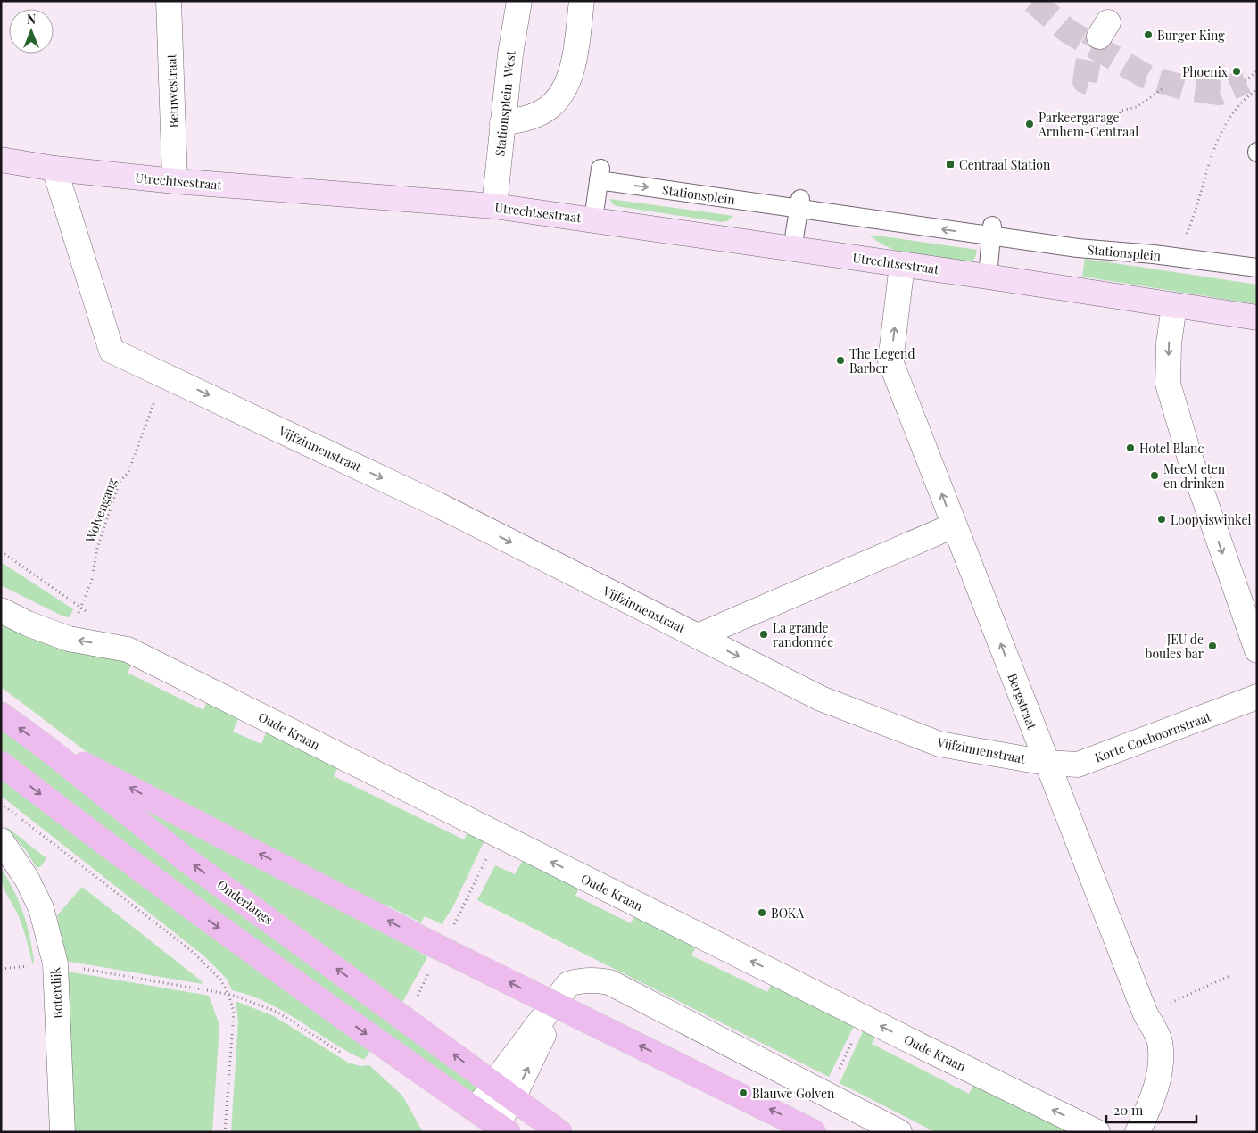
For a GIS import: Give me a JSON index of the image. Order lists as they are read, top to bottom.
{
  "streets": {
    "main road": ["Onderlangs"],
    "street": [
      "Betuwestraat",
      "Stationsplein-West",
      "Utrechtsestraat",
      "Vijfzinnenstraat",
      "Bergstraat",
      "Oude Kraan",
      "Korte Coehoornstraat",
      "Boterdijk"
    ],
    "lane": ["Stationsplein"],
    "path": ["Wolvengang"]
  },
  "crossings": [
    ["Betuwestraat", "Utrechtsestraat"],
    ["Stationsplein-West", "Utrechtsestraat"],
    ["Utrechtsestraat", "Stationsplein"],
    ["Utrechtsestraat", "Vijfzinnenstraat"],
    ["Utrechtsestraat", "Bergstraat"],
    ["Vijfzinnenstraat", "Bergstraat"],
    ["Vijfzinnenstraat", "Korte Coehoornstraat"],
    ["Wolvengang", "Oude Kraan"],
    ["Bergstraat", "Korte Coehoornstraat"]
  ],
  "one_way": ["Vijfzinnenstraat", "Bergstraat"],
  "places": {
    "other": [
      "Burger King",
      "Phoenix",
      "Parkeergarage Arnhem-Centraal",
      "The Legend Barber",
      "Hotel Blanc",
      "MeeM eten en drinken",
      "Loopviswinkel",
      "La grande randonnée",
      "JEU de boules bar",
      "BOKA",
      "Blauwe Golven"
    ],
    "transit": ["Centraal Station"]
  },
  "scale_bar": "20 m",
  "north": "top"
}
